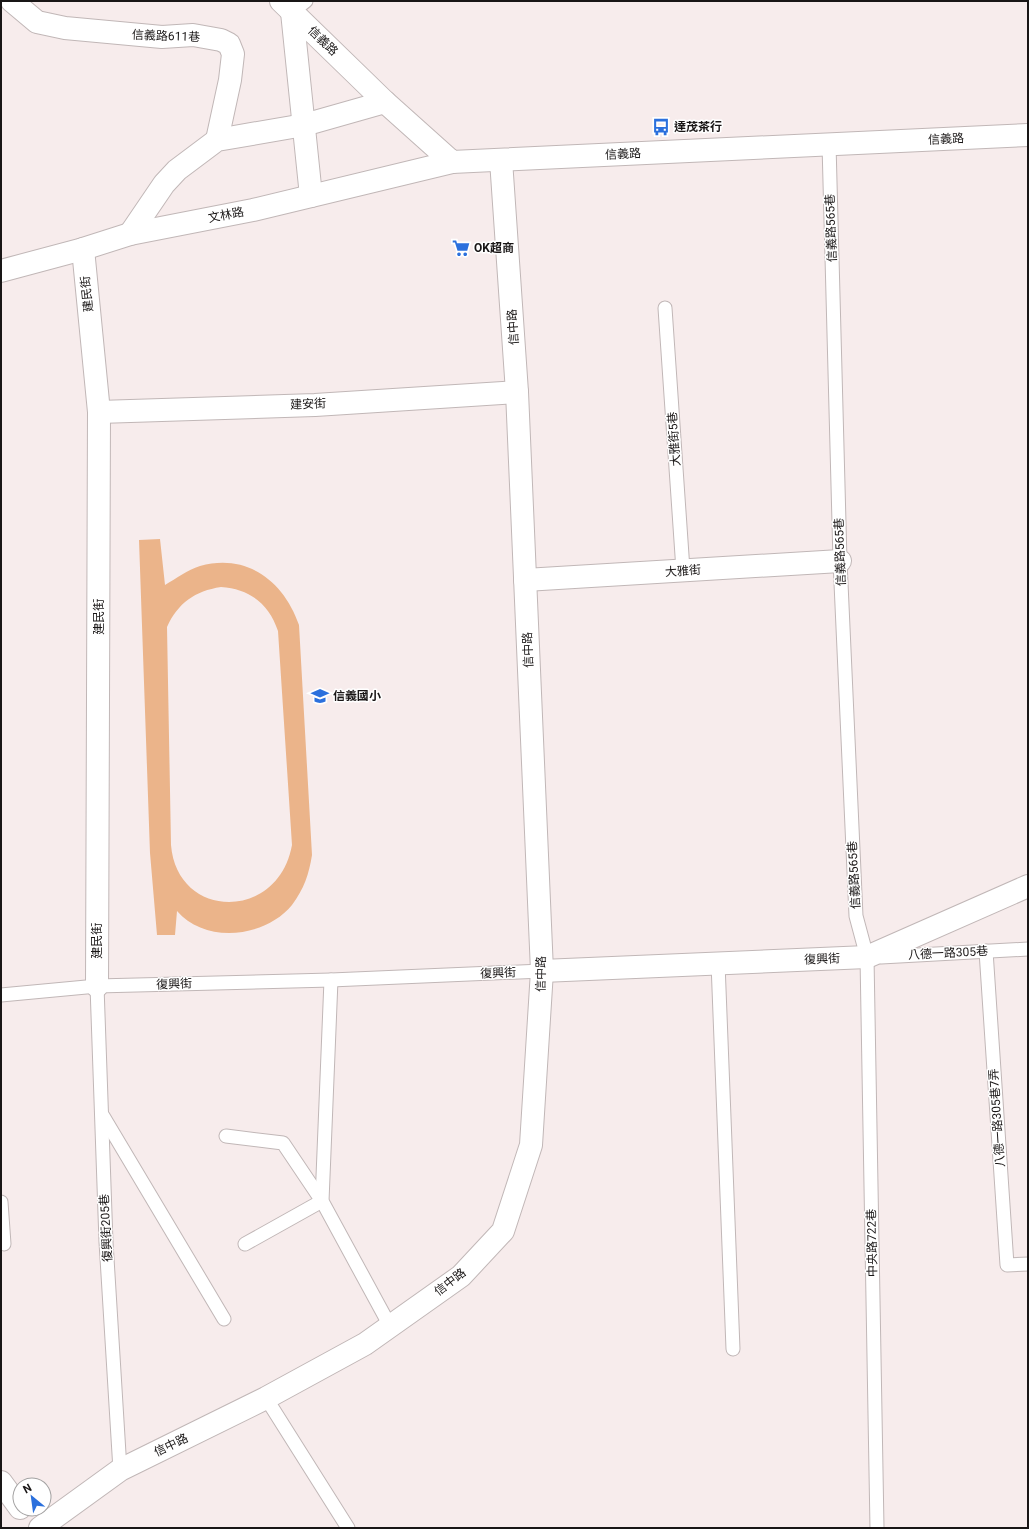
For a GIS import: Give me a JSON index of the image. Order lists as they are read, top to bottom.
{
  "streets": {
    "street": [
      "信義路611巷",
      "信義路",
      "文林路",
      "建民街",
      "信中路",
      "建安街",
      "大雅街",
      "復興街"
    ],
    "lane": [
      "信義路565巷",
      "大雅街5巷",
      "八德一路305巷",
      "八德一路305巷7弄",
      "復興街205巷",
      "中央路722巷"
    ]
  },
  "crossings": [
    ["信義路", "文林路"],
    ["信義路", "信義路565巷"],
    ["信義路", "信中路"],
    ["文林路", "建民街"],
    ["信義路565巷", "大雅街"],
    ["信義路565巷", "八德一路305巷"],
    ["信義路565巷", "復興街"],
    ["信義路565巷", "中央路722巷"],
    ["建民街", "建安街"],
    ["建民街", "復興街"],
    ["建民街", "復興街205巷"],
    ["信中路", "建安街"],
    ["信中路", "大雅街"],
    ["信中路", "復興街"],
    ["信中路", "復興街205巷"],
    ["大雅街5巷", "大雅街"],
    ["八德一路305巷", "復興街"],
    ["八德一路305巷", "八德一路305巷7弄"],
    ["八德一路305巷", "中央路722巷"],
    ["復興街", "復興街205巷"],
    ["復興街", "中央路722巷"]
  ],
  "places": {
    "bus stop": ["達茂茶行"],
    "supermarket": ["OK超商"],
    "school or university": ["信義國小"]
  },
  "north": "top left"
}
